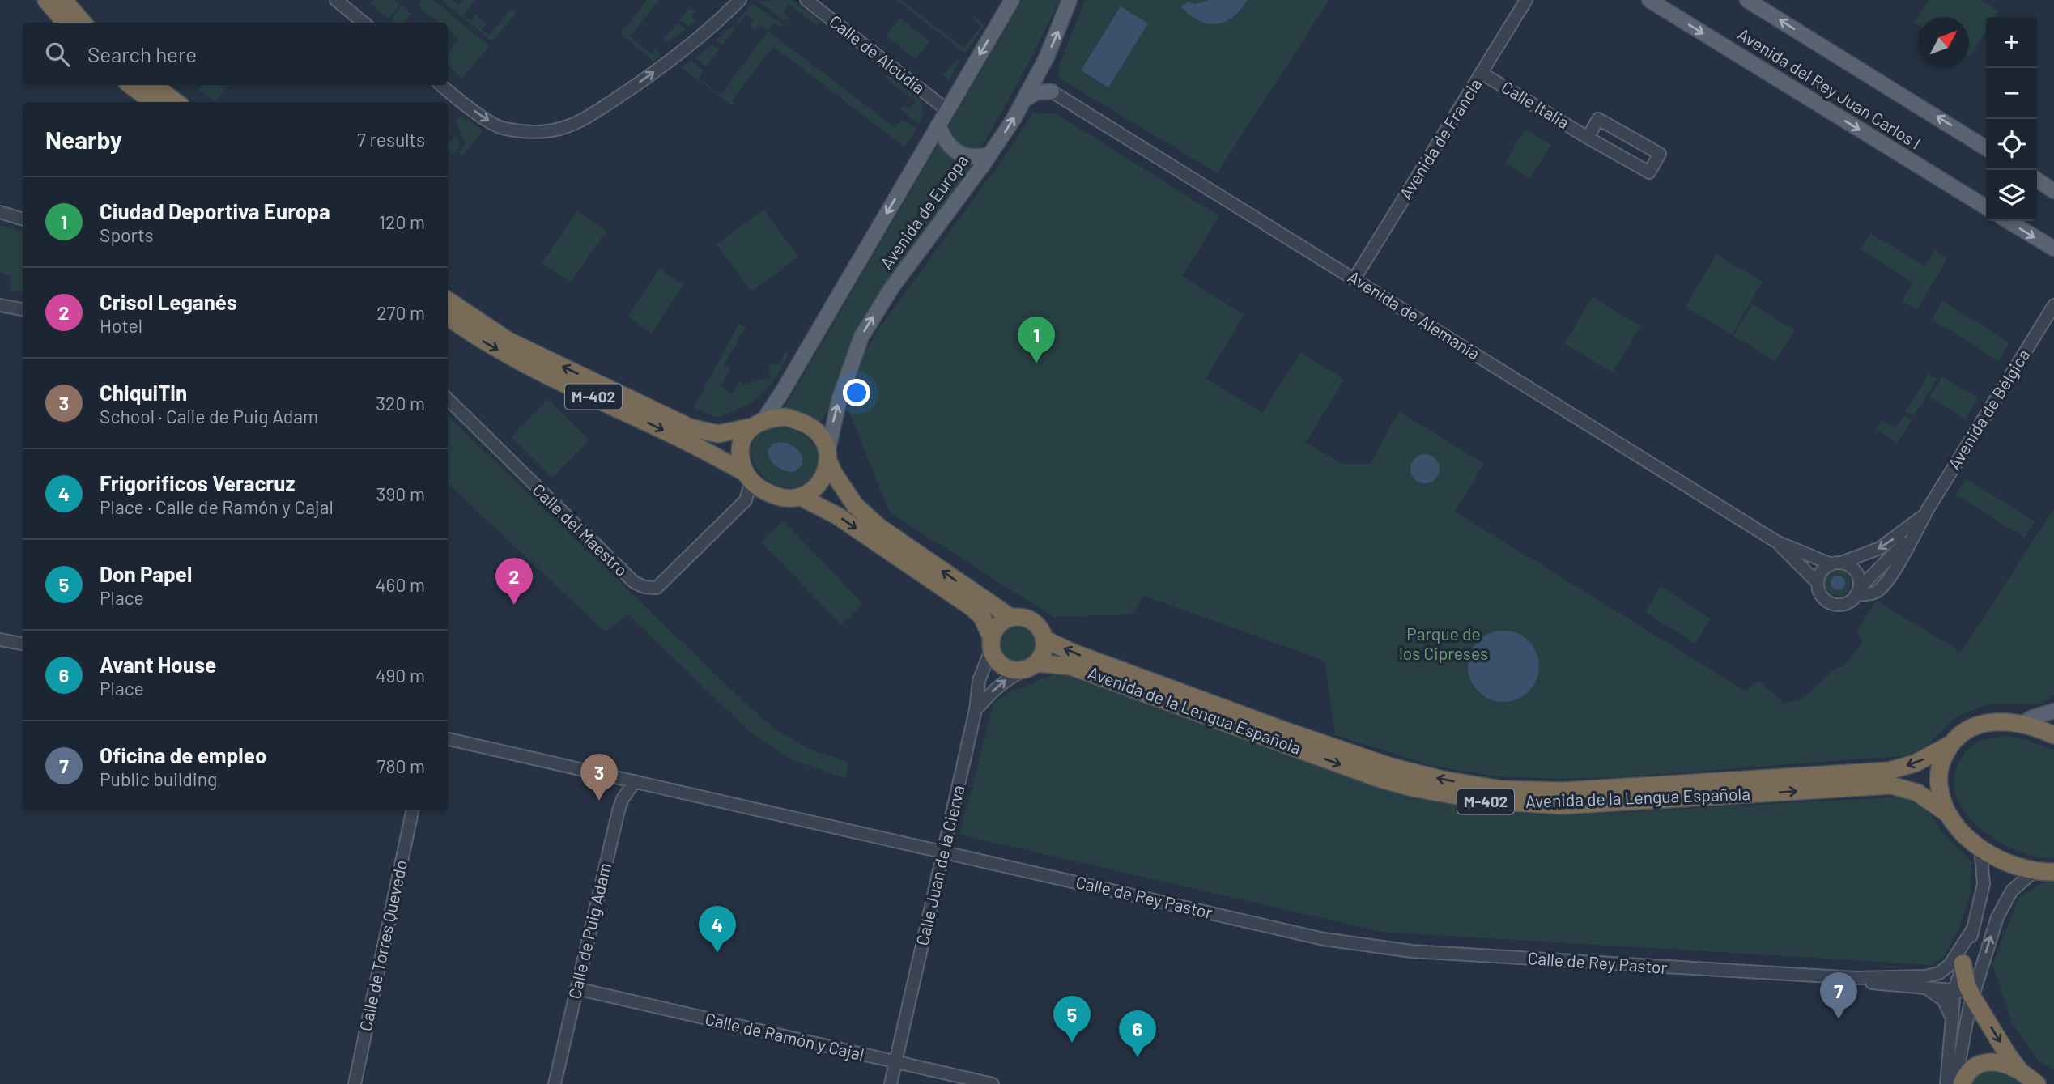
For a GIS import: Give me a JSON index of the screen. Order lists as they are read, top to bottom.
{
  "streets": {
    "highway": ["M-402", "Avenida de la Lengua Española"],
    "main road": ["Avenida del Rey Juan Carlos I", "Avenida de Europa"],
    "street": [
      "Calle de Alcúdia",
      "Calle Italia",
      "Avenida de Francia",
      "Avenida de Alemania",
      "Avenida de Bélgica",
      "Calle del Maestro",
      "Calle Juan de la Cierva",
      "Calle de Rey Pastor",
      "Calle de Puig Adam",
      "Calle de Torres Quevedo",
      "Calle de Ramón y Cajal"
    ]
  },
  "crossings": [
    ["Calle de Alcúdia", "Avenida de Europa"],
    ["Calle Italia", "Avenida de Francia"],
    ["Avenida de Francia", "Avenida de Alemania"],
    ["Avenida de Europa", "M-402"],
    ["Avenida de Europa", "Calle del Maestro"],
    ["Avenida de Alemania", "Avenida de Bélgica"],
    ["M-402", "Calle del Maestro"],
    ["M-402", "Avenida de la Lengua Española"],
    ["M-402", "Calle Juan de la Cierva"],
    ["Avenida de la Lengua Española", "Calle Juan de la Cierva"],
    ["Calle Juan de la Cierva", "Calle de Rey Pastor"],
    ["Calle Juan de la Cierva", "Calle de Ramón y Cajal"],
    ["Calle de Rey Pastor", "Calle de Puig Adam"],
    ["Calle de Puig Adam", "Calle de Ramón y Cajal"]
  ],
  "parks": ["Parque de los Cipreses"],
  "north": "top right",
  "page": {
    "map_buttons": ["+", "−"],
    "search": "Search here",
    "heading": ["Nearby", "7 results"],
    "list": [
      {
        "mark": "1",
        "name": "Ciudad Deportiva Europa",
        "note": "Sports",
        "value": "120 m"
      },
      {
        "mark": "2",
        "name": "Crisol Leganés",
        "note": "Hotel",
        "value": "270 m"
      },
      {
        "mark": "3",
        "name": "ChiquiTin",
        "note": "School · Calle de Puig Adam",
        "value": "320 m"
      },
      {
        "mark": "4",
        "name": "Frigorificos Veracruz",
        "note": "Place · Calle de Ramón y Cajal",
        "value": "390 m"
      },
      {
        "mark": "5",
        "name": "Don Papel",
        "note": "Place",
        "value": "460 m"
      },
      {
        "mark": "6",
        "name": "Avant House",
        "note": "Place",
        "value": "490 m"
      },
      {
        "mark": "7",
        "name": "Oficina de empleo",
        "note": "Public building",
        "value": "780 m"
      }
    ],
    "pins": [
      "1",
      "2",
      "3",
      "4",
      "7",
      "5",
      "6"
    ]
  }
}
